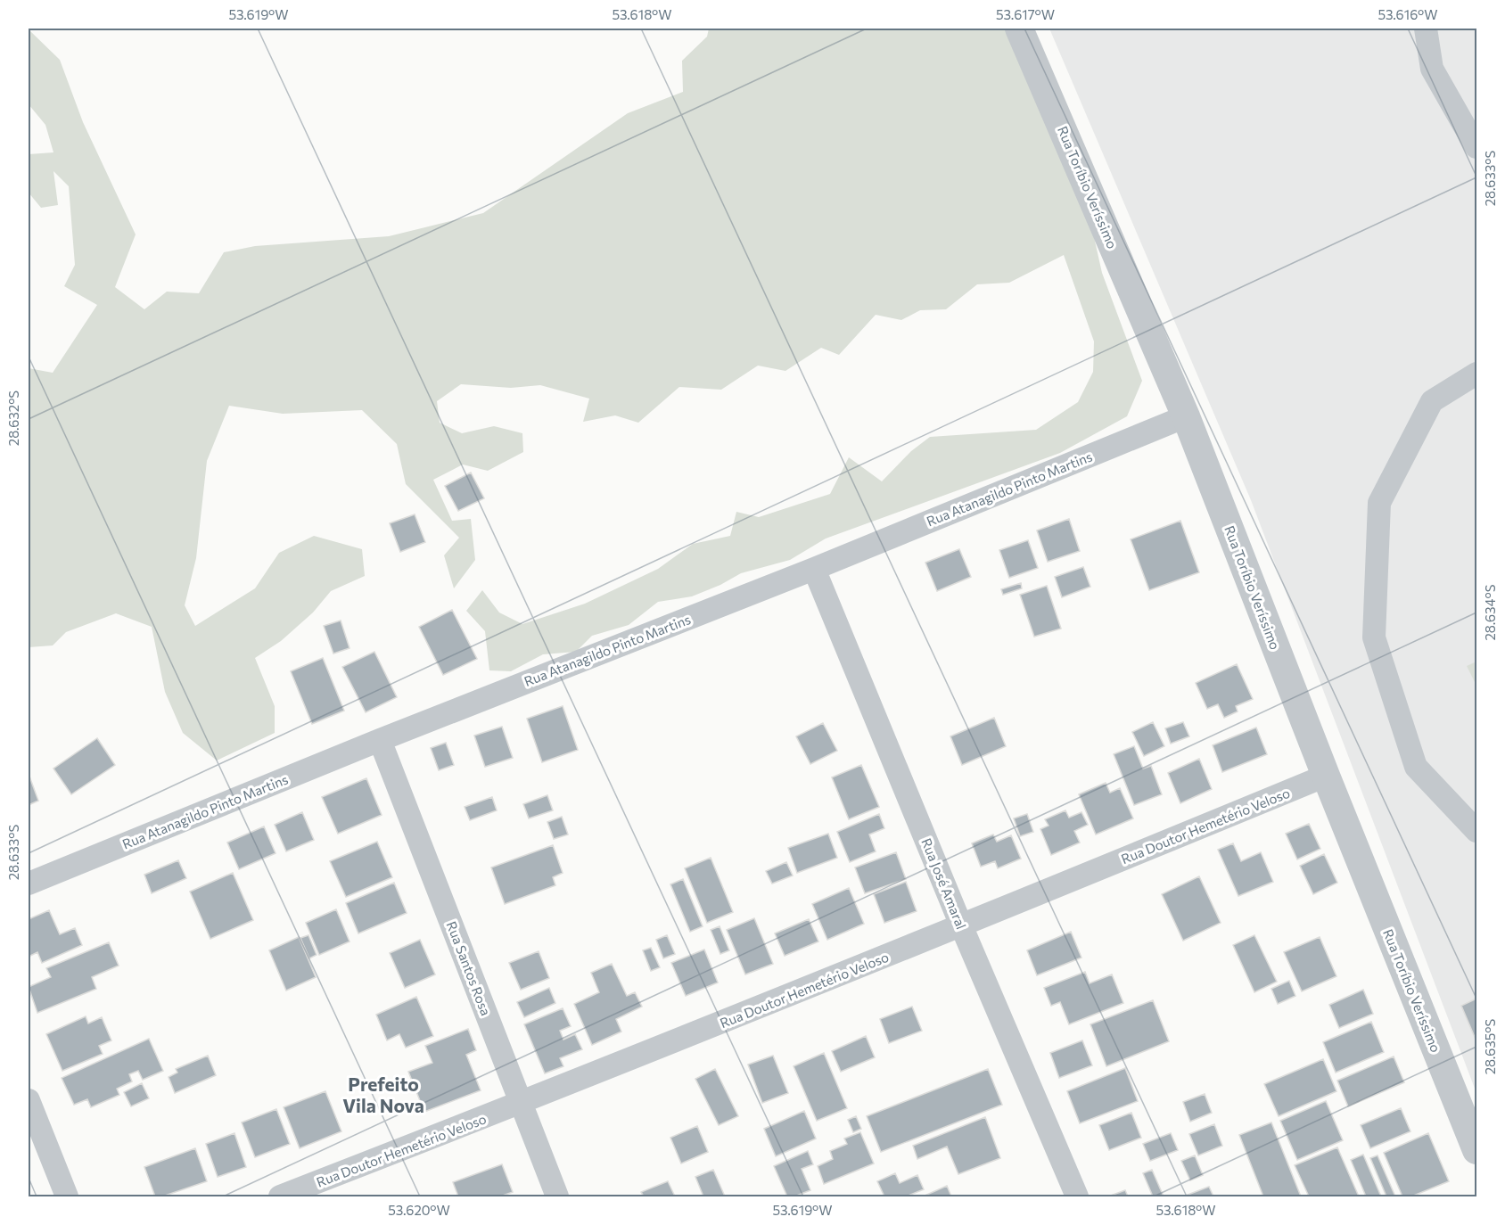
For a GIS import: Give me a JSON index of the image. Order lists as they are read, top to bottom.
{
  "streets": {
    "street": [
      "Rua Toríbio Veríssimo",
      "Rua Atanagildo Pinto Martins",
      "Rua Doutor Hemetério Veloso",
      "Rua José Amaral",
      "Rua Santos Rosa"
    ]
  },
  "crossings": [
    ["Rua Toríbio Veríssimo", "Rua Atanagildo Pinto Martins"],
    ["Rua Toríbio Veríssimo", "Rua Doutor Hemetério Veloso"],
    ["Rua Atanagildo Pinto Martins", "Rua José Amaral"],
    ["Rua Atanagildo Pinto Martins", "Rua Santos Rosa"],
    ["Rua Doutor Hemetério Veloso", "Rua José Amaral"],
    ["Rua Doutor Hemetério Veloso", "Rua Santos Rosa"]
  ],
  "districts": ["Prefeito Vila Nova"],
  "coordinates": [
    "53.619°W",
    "53.618°W",
    "53.617°W",
    "53.616°W",
    "28.633°S",
    "28.632°S",
    "28.634°S",
    "28.635°S",
    "53.620°W"
  ]
}
